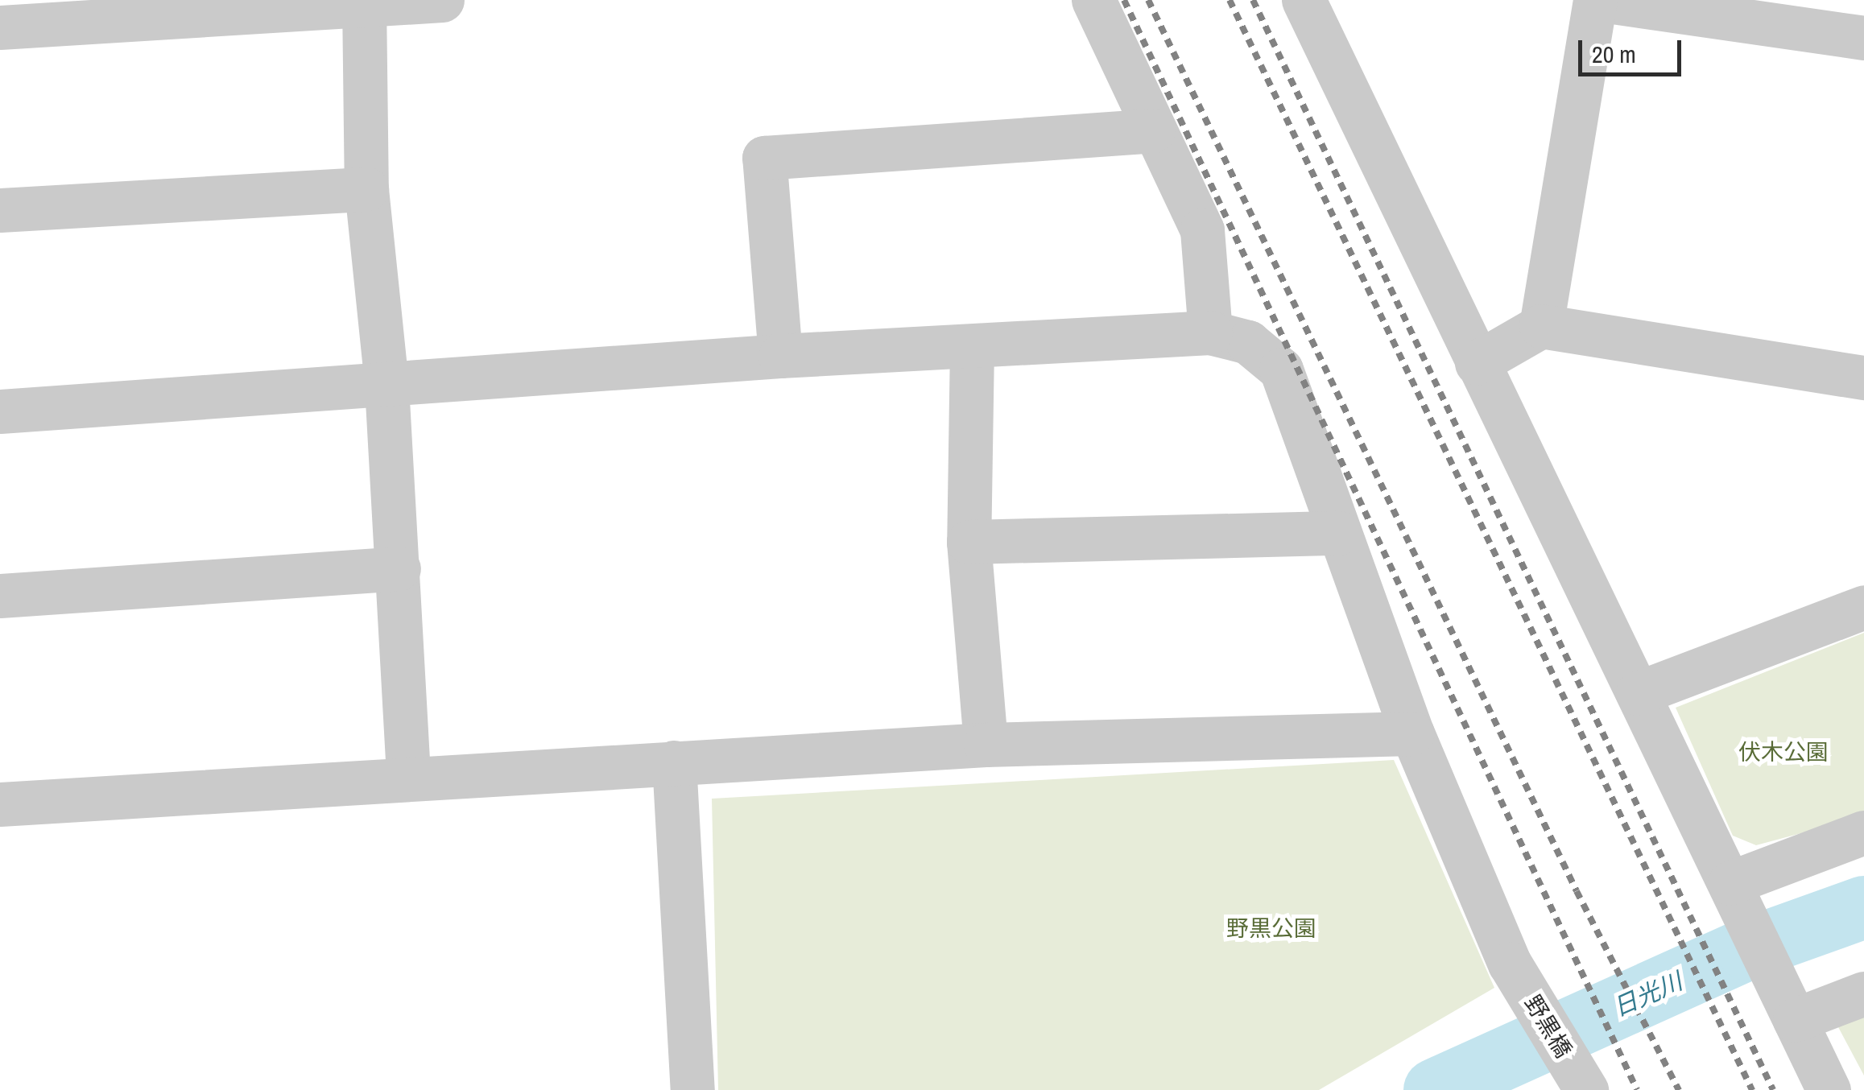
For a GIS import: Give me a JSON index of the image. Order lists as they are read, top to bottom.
{
  "streets": {
    "street": ["野黒橋"]
  },
  "water": ["日光川"],
  "parks": ["伏木公園", "野黒公園"],
  "scale_bar": "20 m"
}
